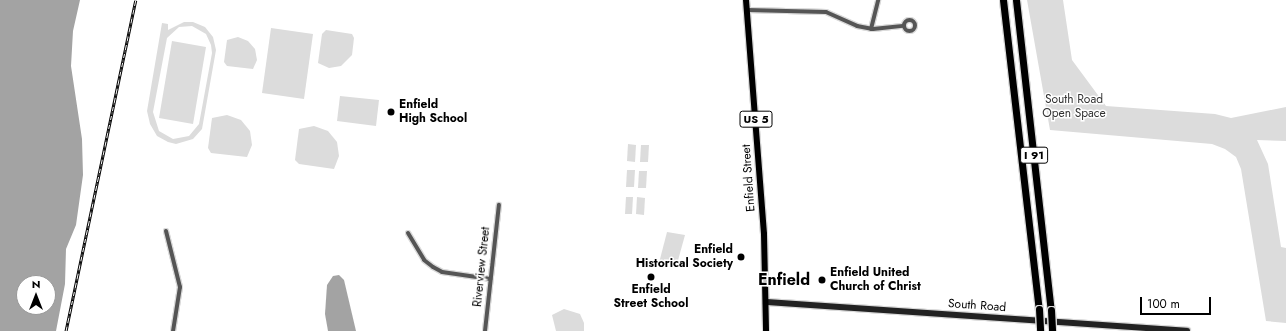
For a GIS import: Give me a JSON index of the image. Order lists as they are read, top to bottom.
{
  "streets": {
    "highway": ["I 91"],
    "main road": ["US 5", "Enfield Street", "South Road"],
    "street": ["Riverview Street"]
  },
  "crossings": [
    ["Enfield Street", "South Road"]
  ],
  "districts": ["Enfield"],
  "parks": ["South Road Open Space"],
  "places": [
    "Enfield High School",
    "Enfield Historical Society",
    "Enfield Street School",
    "Enfield United Church of Christ"
  ],
  "scale_bar": "100 m",
  "north": "top"
}
